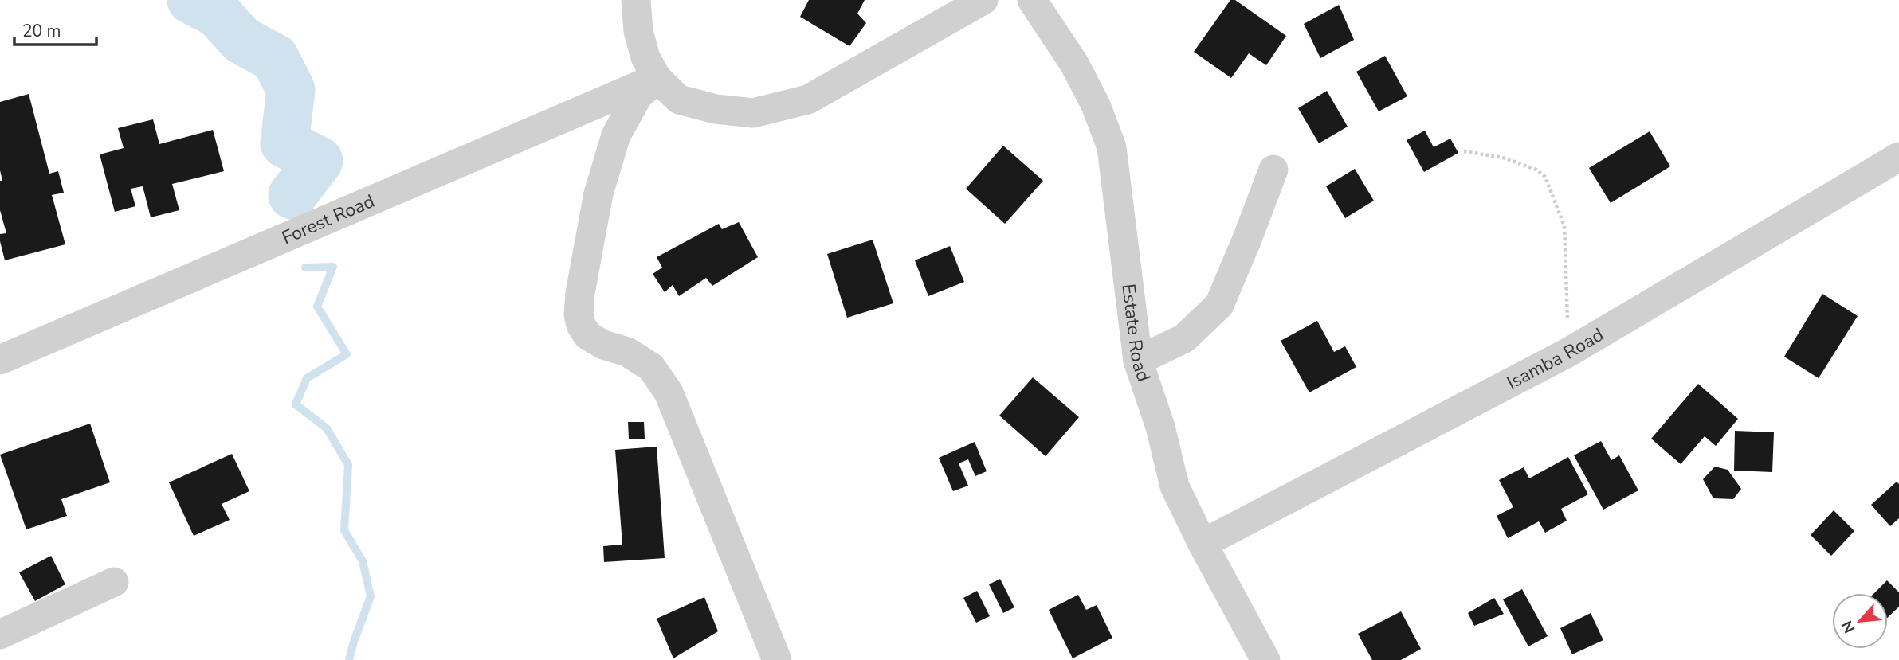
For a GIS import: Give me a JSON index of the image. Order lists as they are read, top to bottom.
{
  "streets": {
    "street": ["Forest Road", "Estate Road", "Isamba Road"]
  },
  "crossings": [
    ["Estate Road", "Isamba Road"]
  ],
  "scale_bar": "20 m",
  "north": "bottom left"
}
